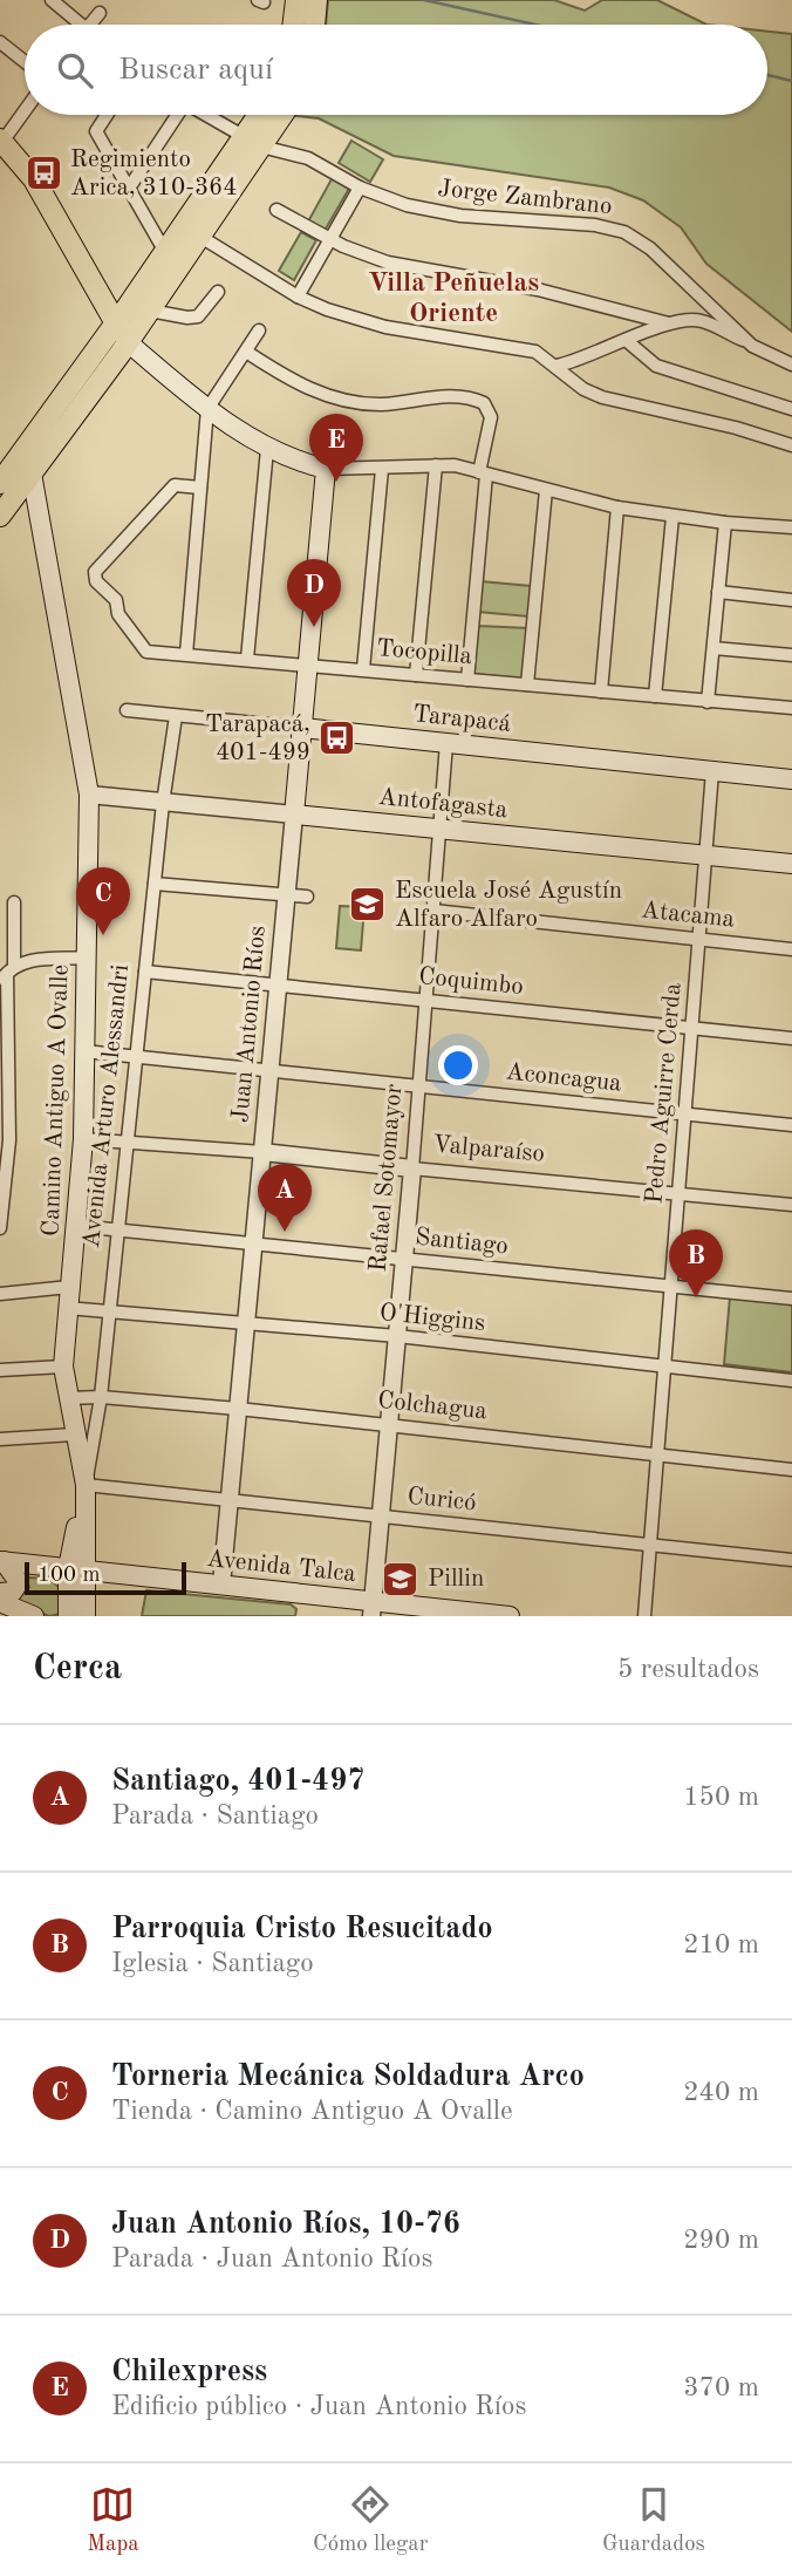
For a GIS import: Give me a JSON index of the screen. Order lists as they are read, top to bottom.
{
  "streets": {
    "main road": [
      "Tarapacá",
      "Antofagasta",
      "Juan Antonio Ríos",
      "Camino Antiguo A Ovalle",
      "Avenida Arturo Alessandri",
      "Avenida Talca"
    ],
    "street": [
      "Jorge Zambrano",
      "Tocopilla",
      "Atacama",
      "Coquimbo",
      "Aconcagua",
      "Pedro Aguirre Cerda",
      "Valparaíso",
      "Rafael Sotomayor",
      "Santiago",
      "O'Higgins",
      "Colchagua",
      "Curicó"
    ]
  },
  "crossings": [
    ["Tocopilla", "Juan Antonio Ríos"],
    ["Tarapacá", "Juan Antonio Ríos"],
    ["Tarapacá", "Pedro Aguirre Cerda"],
    ["Tarapacá", "Avenida Arturo Alessandri"],
    ["Tarapacá", "Rafael Sotomayor"],
    ["Antofagasta", "Juan Antonio Ríos"],
    ["Antofagasta", "Pedro Aguirre Cerda"],
    ["Antofagasta", "Camino Antiguo A Ovalle"],
    ["Antofagasta", "Avenida Arturo Alessandri"],
    ["Antofagasta", "Rafael Sotomayor"],
    ["Atacama", "Pedro Aguirre Cerda"],
    ["Atacama", "Rafael Sotomayor"],
    ["Coquimbo", "Juan Antonio Ríos"],
    ["Coquimbo", "Pedro Aguirre Cerda"],
    ["Coquimbo", "Avenida Arturo Alessandri"],
    ["Coquimbo", "Rafael Sotomayor"],
    ["Juan Antonio Ríos", "Aconcagua"],
    ["Juan Antonio Ríos", "Valparaíso"],
    ["Juan Antonio Ríos", "Santiago"],
    ["Juan Antonio Ríos", "O'Higgins"],
    ["Juan Antonio Ríos", "Colchagua"],
    ["Juan Antonio Ríos", "Curicó"],
    ["Juan Antonio Ríos", "Avenida Talca"],
    ["Aconcagua", "Pedro Aguirre Cerda"],
    ["Aconcagua", "Camino Antiguo A Ovalle"],
    ["Aconcagua", "Avenida Arturo Alessandri"],
    ["Aconcagua", "Rafael Sotomayor"],
    ["Pedro Aguirre Cerda", "Valparaíso"],
    ["Pedro Aguirre Cerda", "Santiago"],
    ["Pedro Aguirre Cerda", "O'Higgins"],
    ["Pedro Aguirre Cerda", "Colchagua"],
    ["Pedro Aguirre Cerda", "Curicó"],
    ["Camino Antiguo A Ovalle", "Avenida Arturo Alessandri"],
    ["Camino Antiguo A Ovalle", "Valparaíso"],
    ["Camino Antiguo A Ovalle", "Santiago"],
    ["Camino Antiguo A Ovalle", "O'Higgins"],
    ["Camino Antiguo A Ovalle", "Colchagua"],
    ["Camino Antiguo A Ovalle", "Curicó"],
    ["Avenida Arturo Alessandri", "Valparaíso"],
    ["Avenida Arturo Alessandri", "Santiago"],
    ["Avenida Arturo Alessandri", "O'Higgins"],
    ["Avenida Arturo Alessandri", "Colchagua"],
    ["Avenida Arturo Alessandri", "Curicó"],
    ["Avenida Arturo Alessandri", "Avenida Talca"],
    ["Valparaíso", "Rafael Sotomayor"],
    ["Rafael Sotomayor", "Santiago"],
    ["Rafael Sotomayor", "O'Higgins"],
    ["Rafael Sotomayor", "Colchagua"],
    ["Rafael Sotomayor", "Curicó"],
    ["Rafael Sotomayor", "Avenida Talca"]
  ],
  "districts": ["Villa Peñuelas Oriente"],
  "places": {
    "bus stop": ["Regimiento Arica, 310-364", "Tarapacá, 401-499"],
    "school or university": ["Escuela José Agustín Alfaro Alfaro", "Pillin"]
  },
  "scale_bar": "100 m",
  "page": {
    "search": "Buscar aquí",
    "pins": [
      "E",
      "D",
      "C",
      "A",
      "B"
    ],
    "scale": "100 m",
    "heading": ["Cerca", "5 resultados"],
    "list": [
      {
        "mark": "A",
        "name": "Santiago, 401-497",
        "note": "Parada · Santiago",
        "value": "150 m"
      },
      {
        "mark": "B",
        "name": "Parroquia Cristo Resucitado",
        "note": "Iglesia · Santiago",
        "value": "210 m"
      },
      {
        "mark": "C",
        "name": "Torneria Mecánica Soldadura Arco",
        "note": "Tienda · Camino Antiguo A Ovalle",
        "value": "240 m"
      },
      {
        "mark": "D",
        "name": "Juan Antonio Ríos, 10-76",
        "note": "Parada · Juan Antonio Ríos",
        "value": "290 m"
      },
      {
        "mark": "E",
        "name": "Chilexpress",
        "note": "Edificio público · Juan Antonio Ríos",
        "value": "370 m"
      }
    ],
    "nav": ["Mapa", "Cómo llegar", "Guardados"]
  }
}
